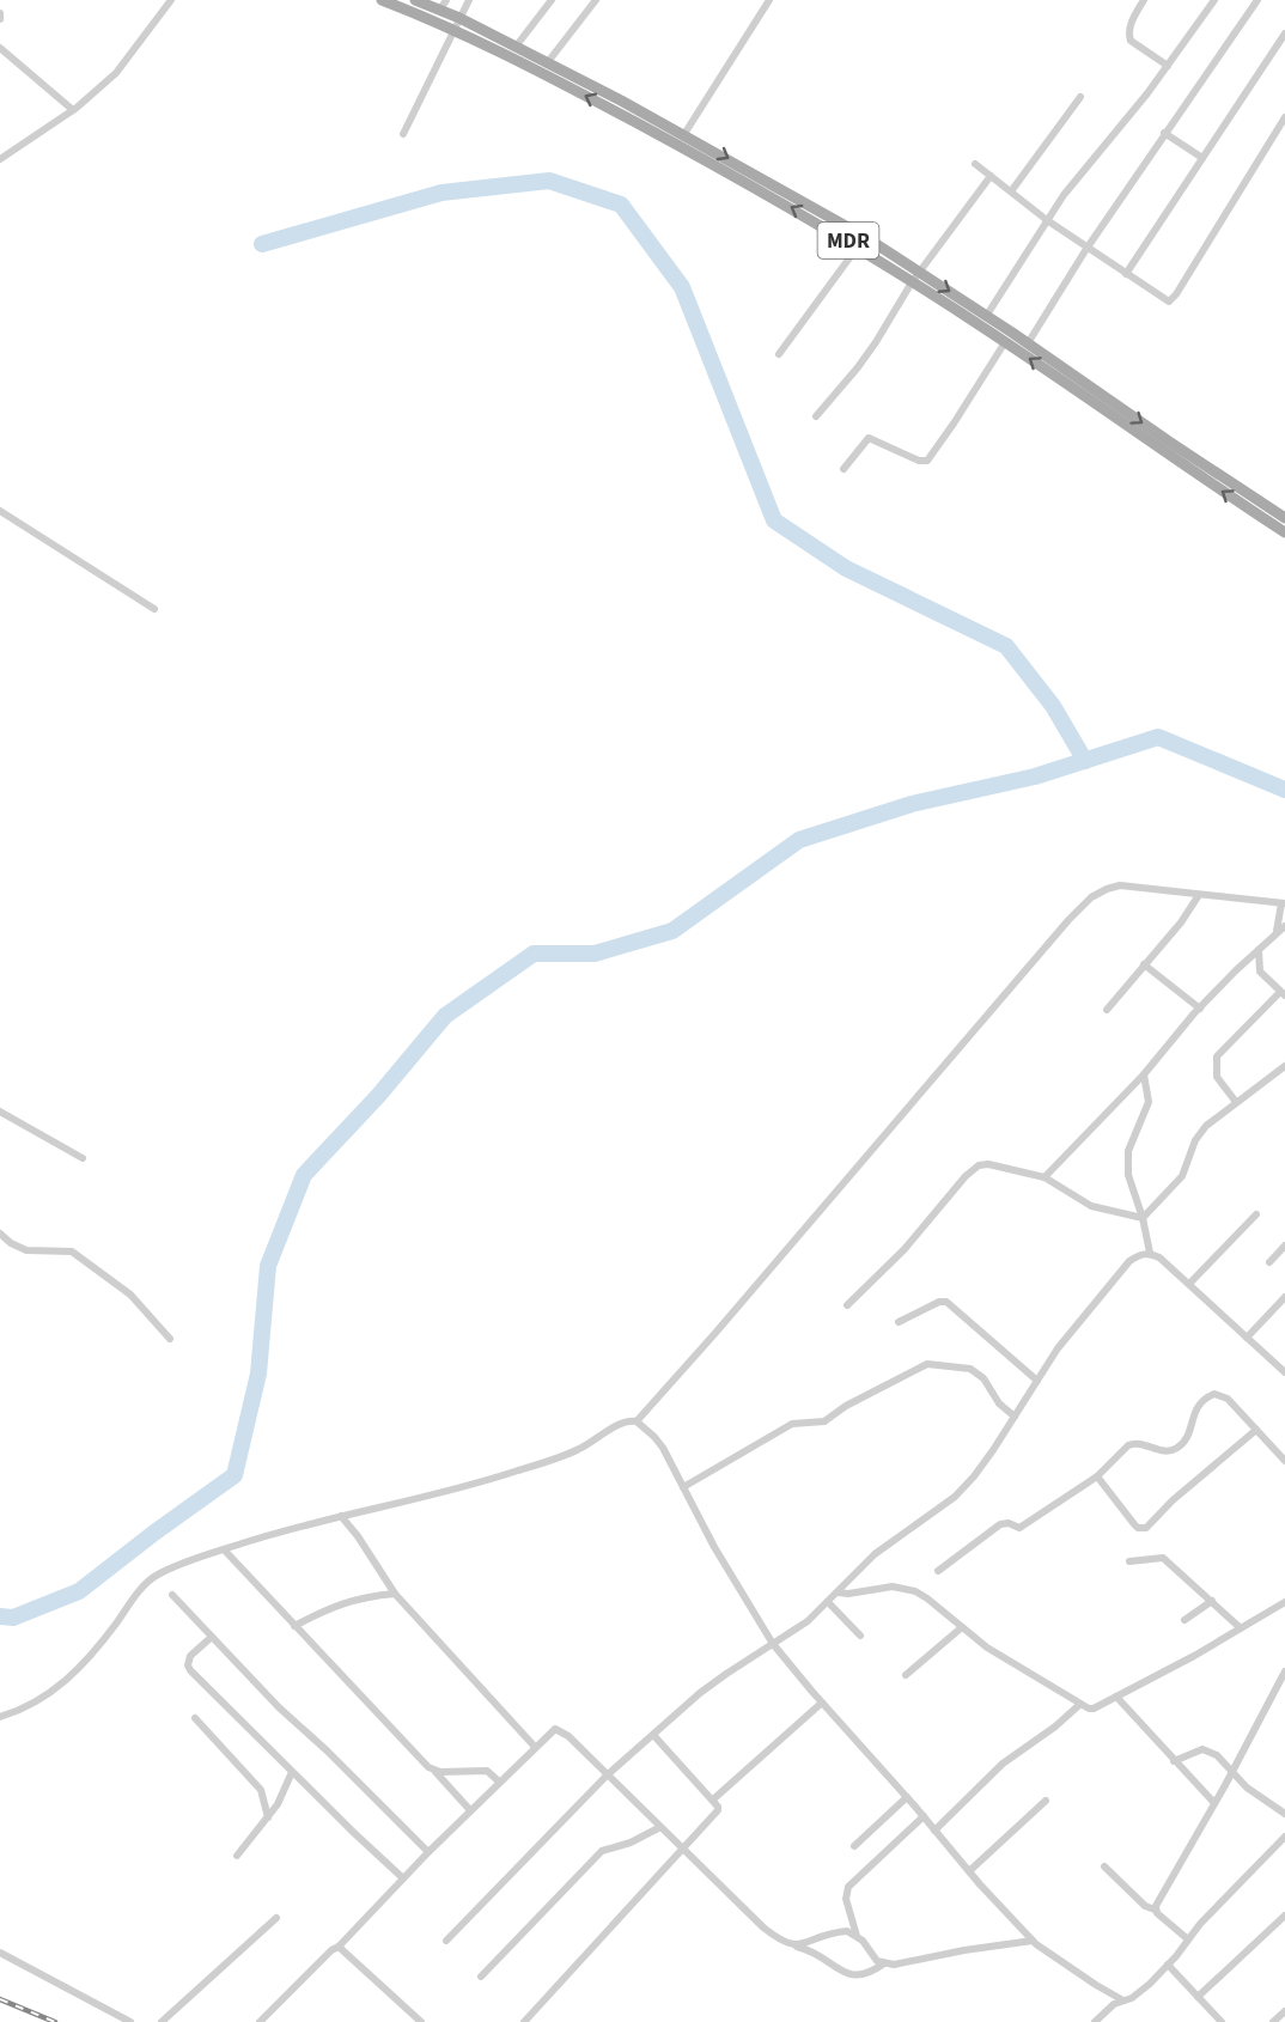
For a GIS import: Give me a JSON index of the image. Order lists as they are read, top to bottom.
{
  "streets": {
    "main road": ["MDR"]
  }
}
